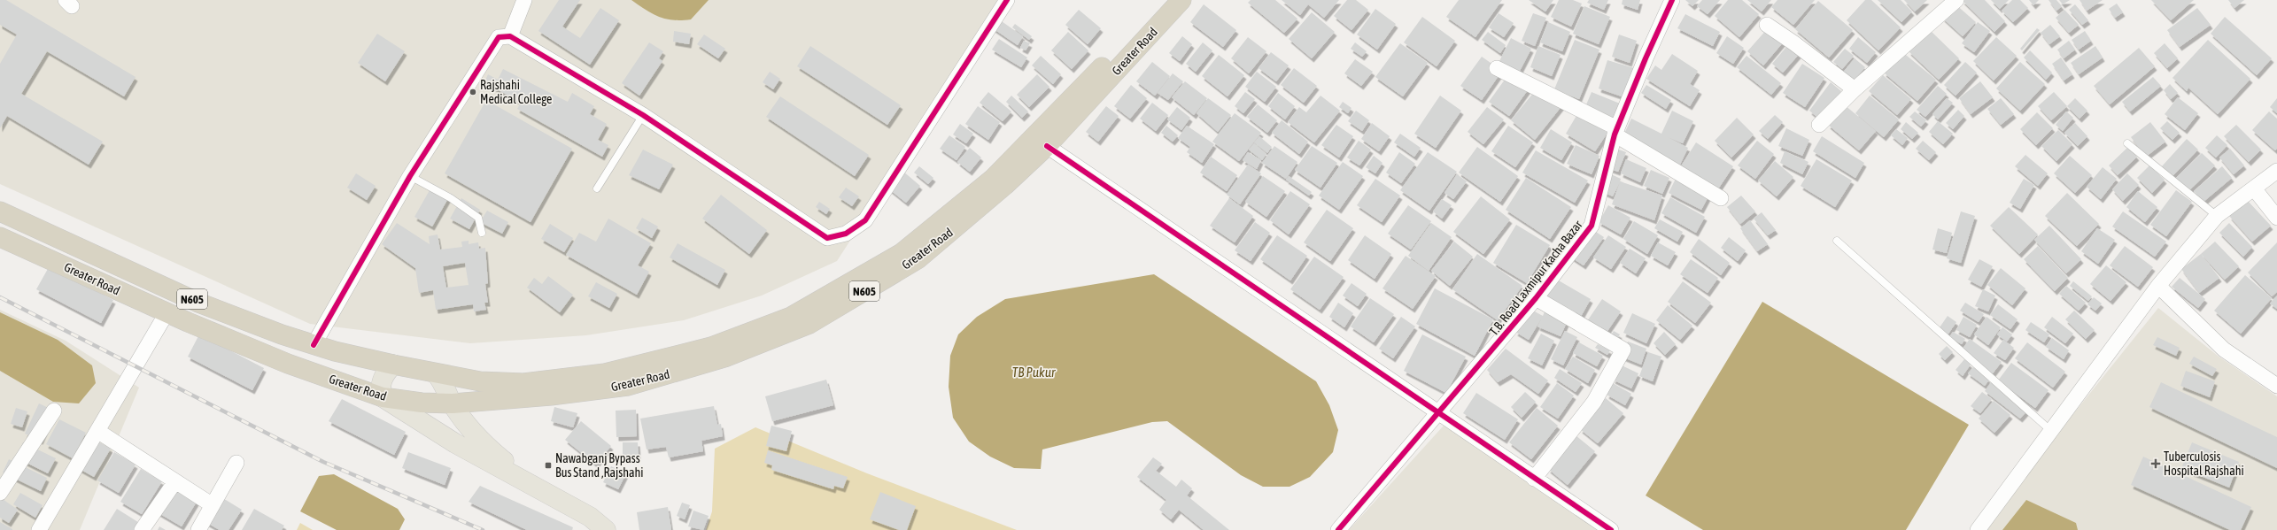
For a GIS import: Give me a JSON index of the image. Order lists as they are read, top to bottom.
{
  "streets": {
    "highway": ["Greater Road", "N605"],
    "street": ["T.B. Road Laxmipur Kacha Bazar"]
  },
  "water": ["TB Pukur"],
  "places": {
    "other": ["Rajshahi Medical College"],
    "health": ["Tuberculosis Hospital Rajshahi"],
    "transit": ["Nawabganj Bypass Bus Stand ,Rajshahi"]
  }
}
